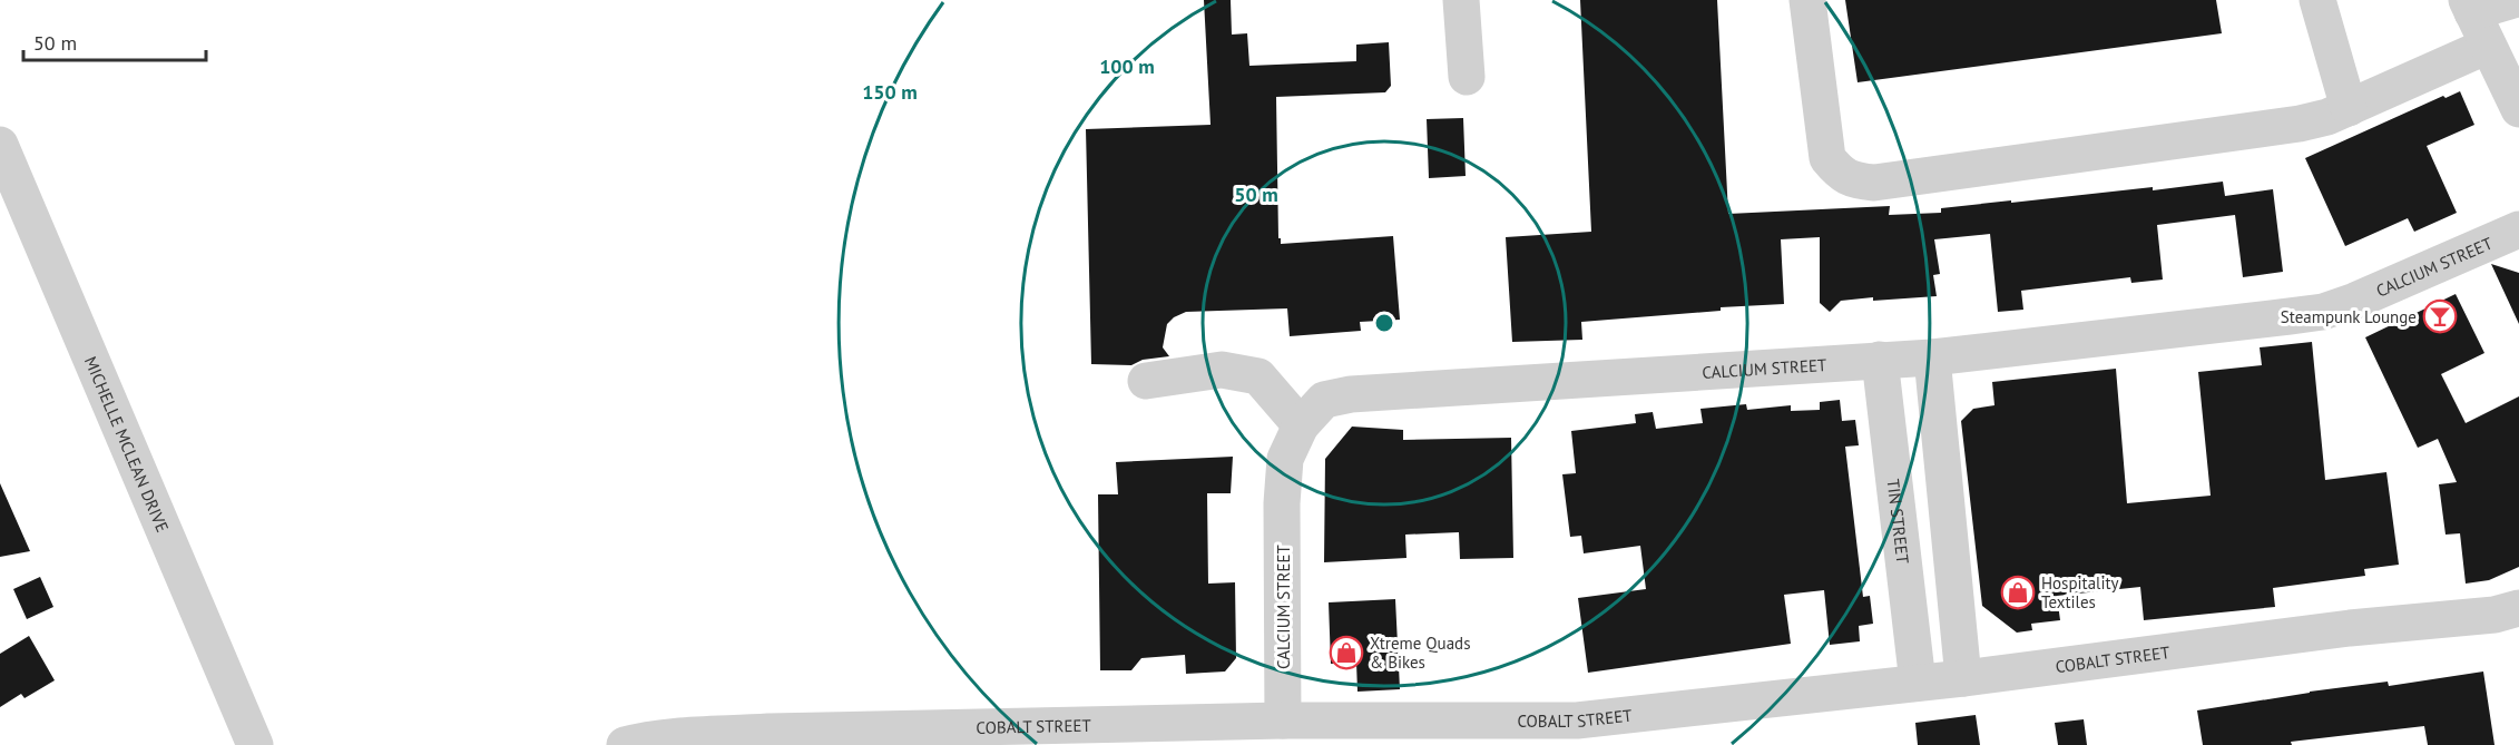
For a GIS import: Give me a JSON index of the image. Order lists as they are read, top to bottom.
{
  "streets": {
    "street": [
      "CALCIUM STREET",
      "MICHELLE MCLEAN DRIVE",
      "TIN STREET",
      "COBALT STREET"
    ]
  },
  "crossings": [
    ["CALCIUM STREET", "TIN STREET"],
    ["CALCIUM STREET", "COBALT STREET"],
    ["TIN STREET", "COBALT STREET"]
  ],
  "places": {
    "bar": ["Steampunk Lounge"],
    "shop": ["Hospitality Textiles", "Xtreme Quads & Bikes"]
  },
  "scale_bar": "50 m",
  "rings": ["100 m", "150 m", "50 m"]
}
